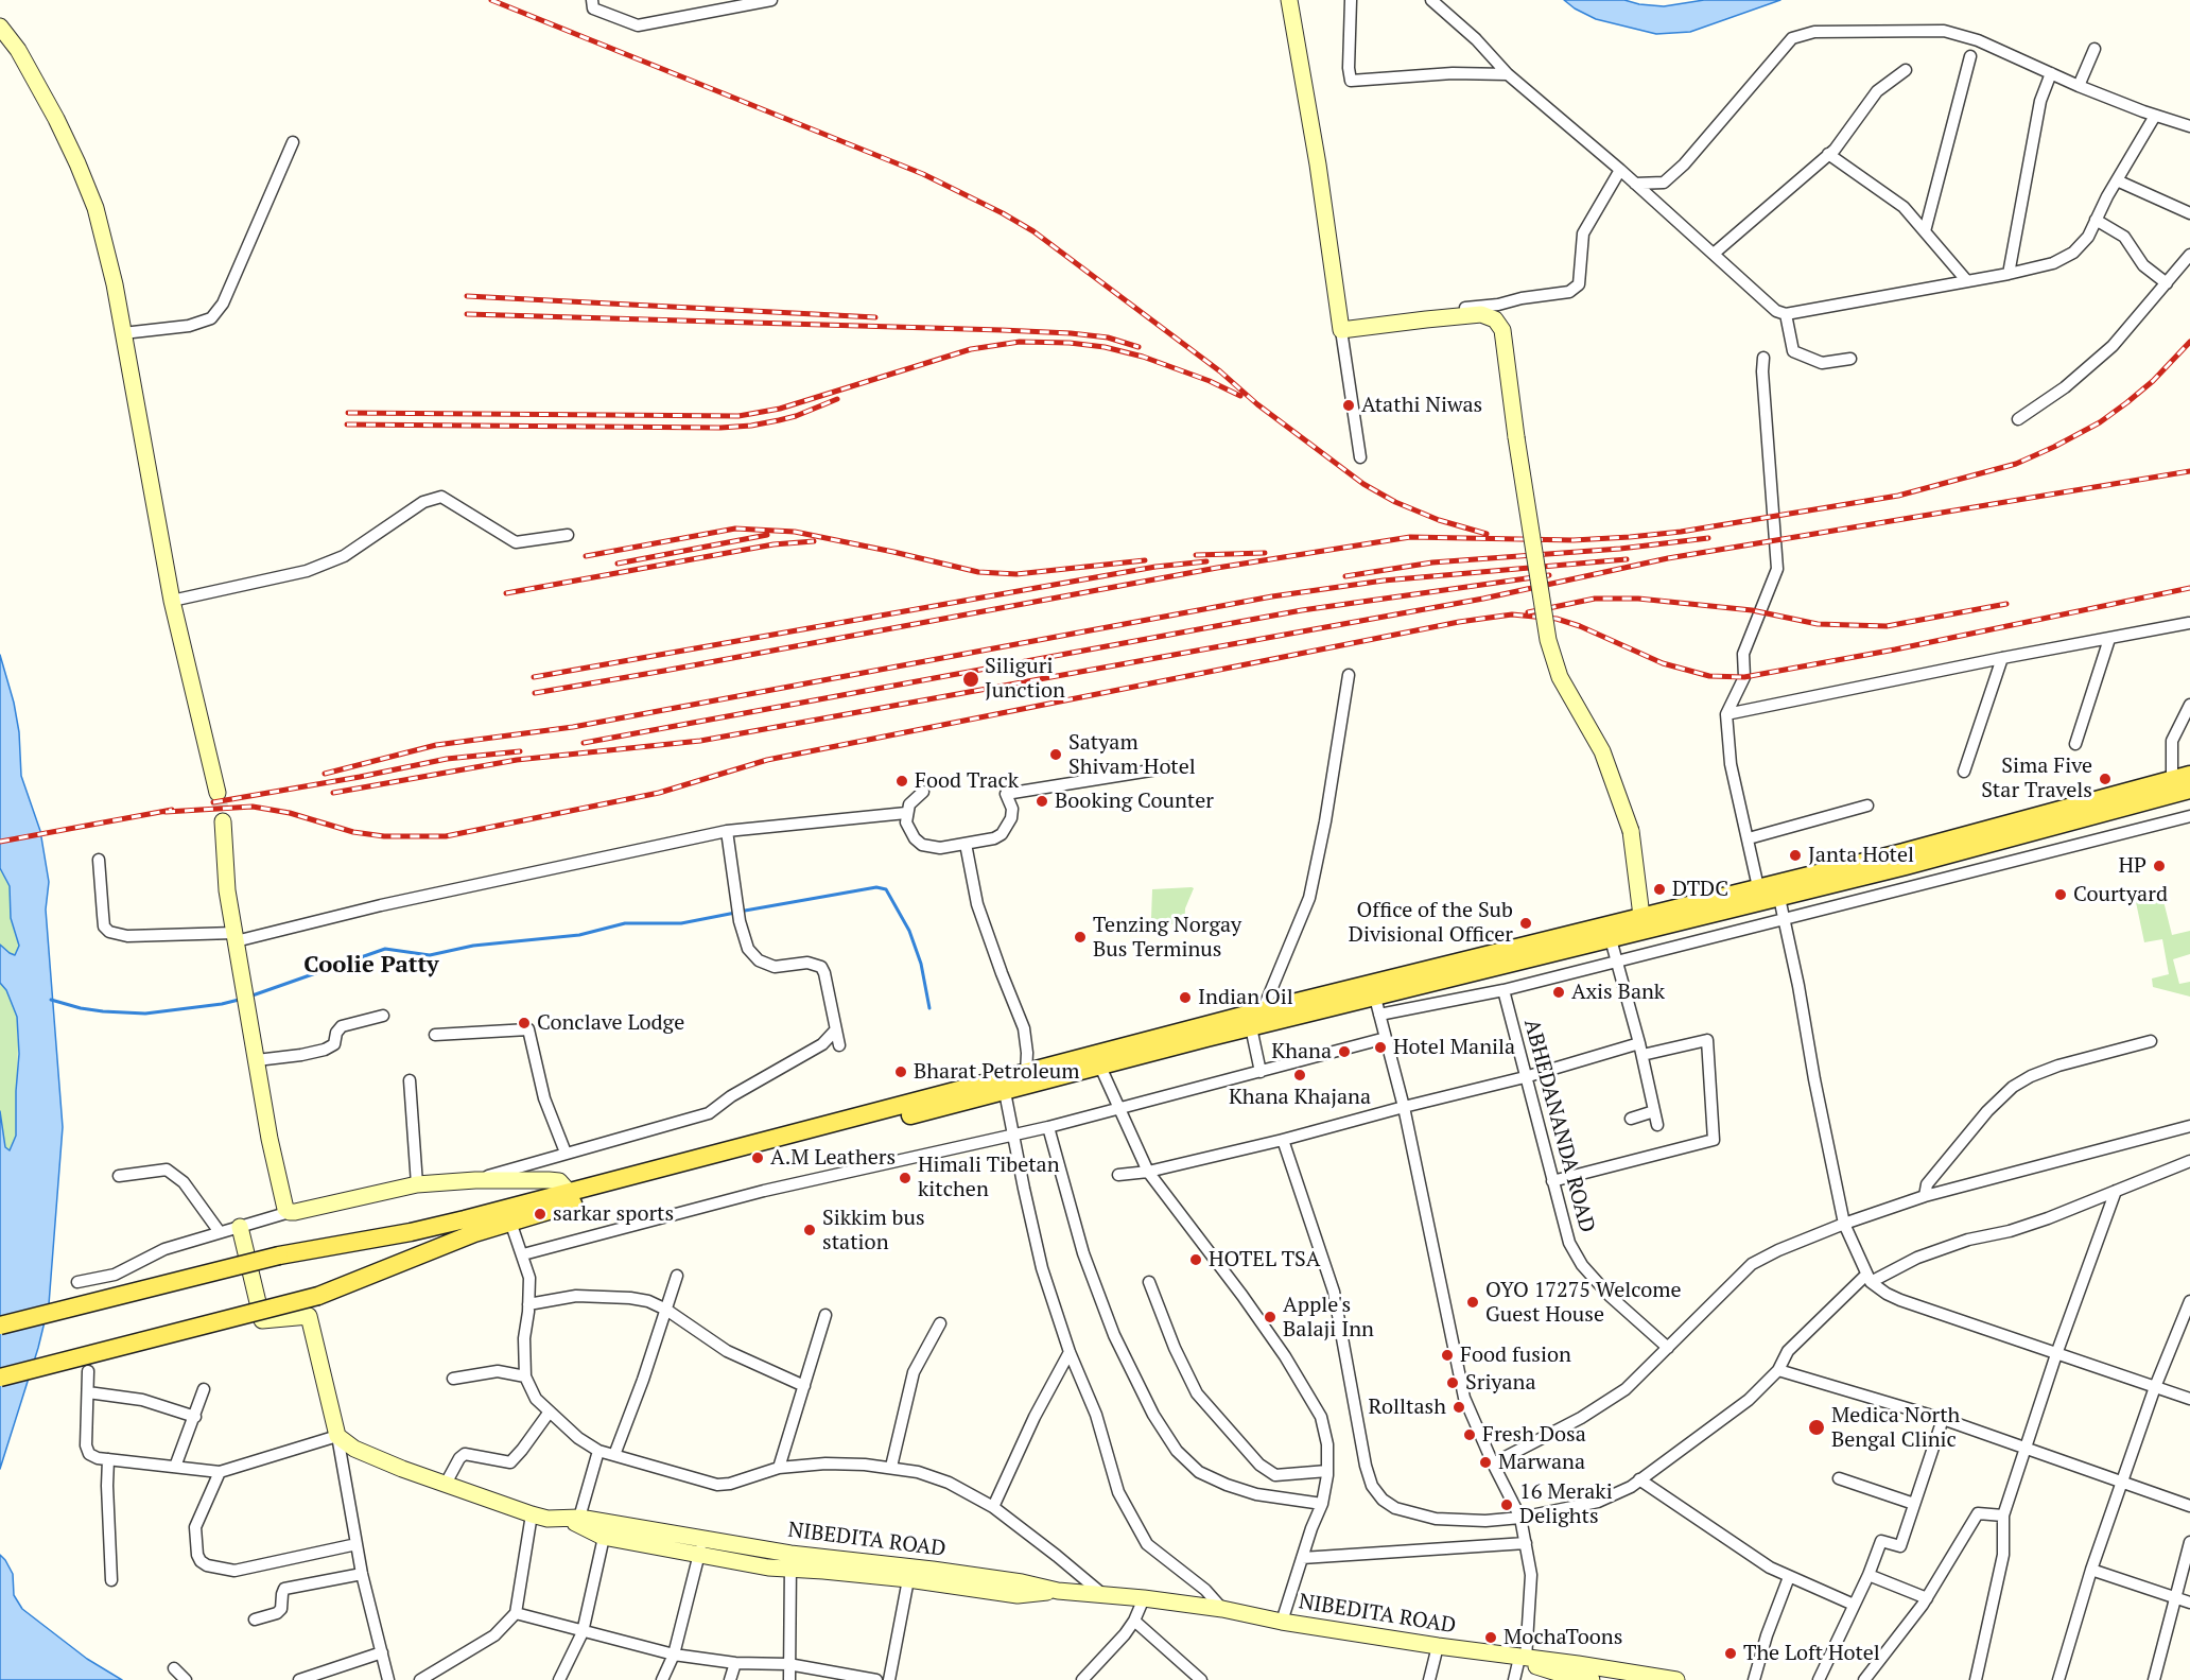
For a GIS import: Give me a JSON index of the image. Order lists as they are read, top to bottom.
{
  "streets": {
    "street": ["ABHEDANANDA ROAD", "NIBEDITA ROAD"]
  },
  "districts": ["Coolie Patty"],
  "places": [
    "Atathi Niwas",
    "Siliguri Junction",
    "Satyam Shivam Hotel",
    "Sima Five Star Travels",
    "Food Track",
    "Booking Counter",
    "Janta Hotel",
    "HP",
    "DTDC",
    "Courtyard",
    "Office of the Sub Divisional Officer",
    "Tenzing Norgay Bus Terminus",
    "Axis Bank",
    "Indian Oil",
    "Conclave Lodge",
    "Hotel Manila",
    "Khana",
    "Bharat Petroleum",
    "Khana Khajana",
    "A.M Leathers",
    "Himali Tibetan kitchen",
    "sarkar sports",
    "Sikkim bus station",
    "HOTEL TSA",
    "OYO 17275 Welcome Guest House",
    "Apple's Balaji Inn",
    "Food fusion",
    "Sriyana",
    "Rolltash",
    "Medica North Bengal Clinic",
    "Fresh Dosa",
    "Marwana",
    "16 Meraki Delights",
    "MochaToons",
    "The Loft Hotel"
  ]
}
